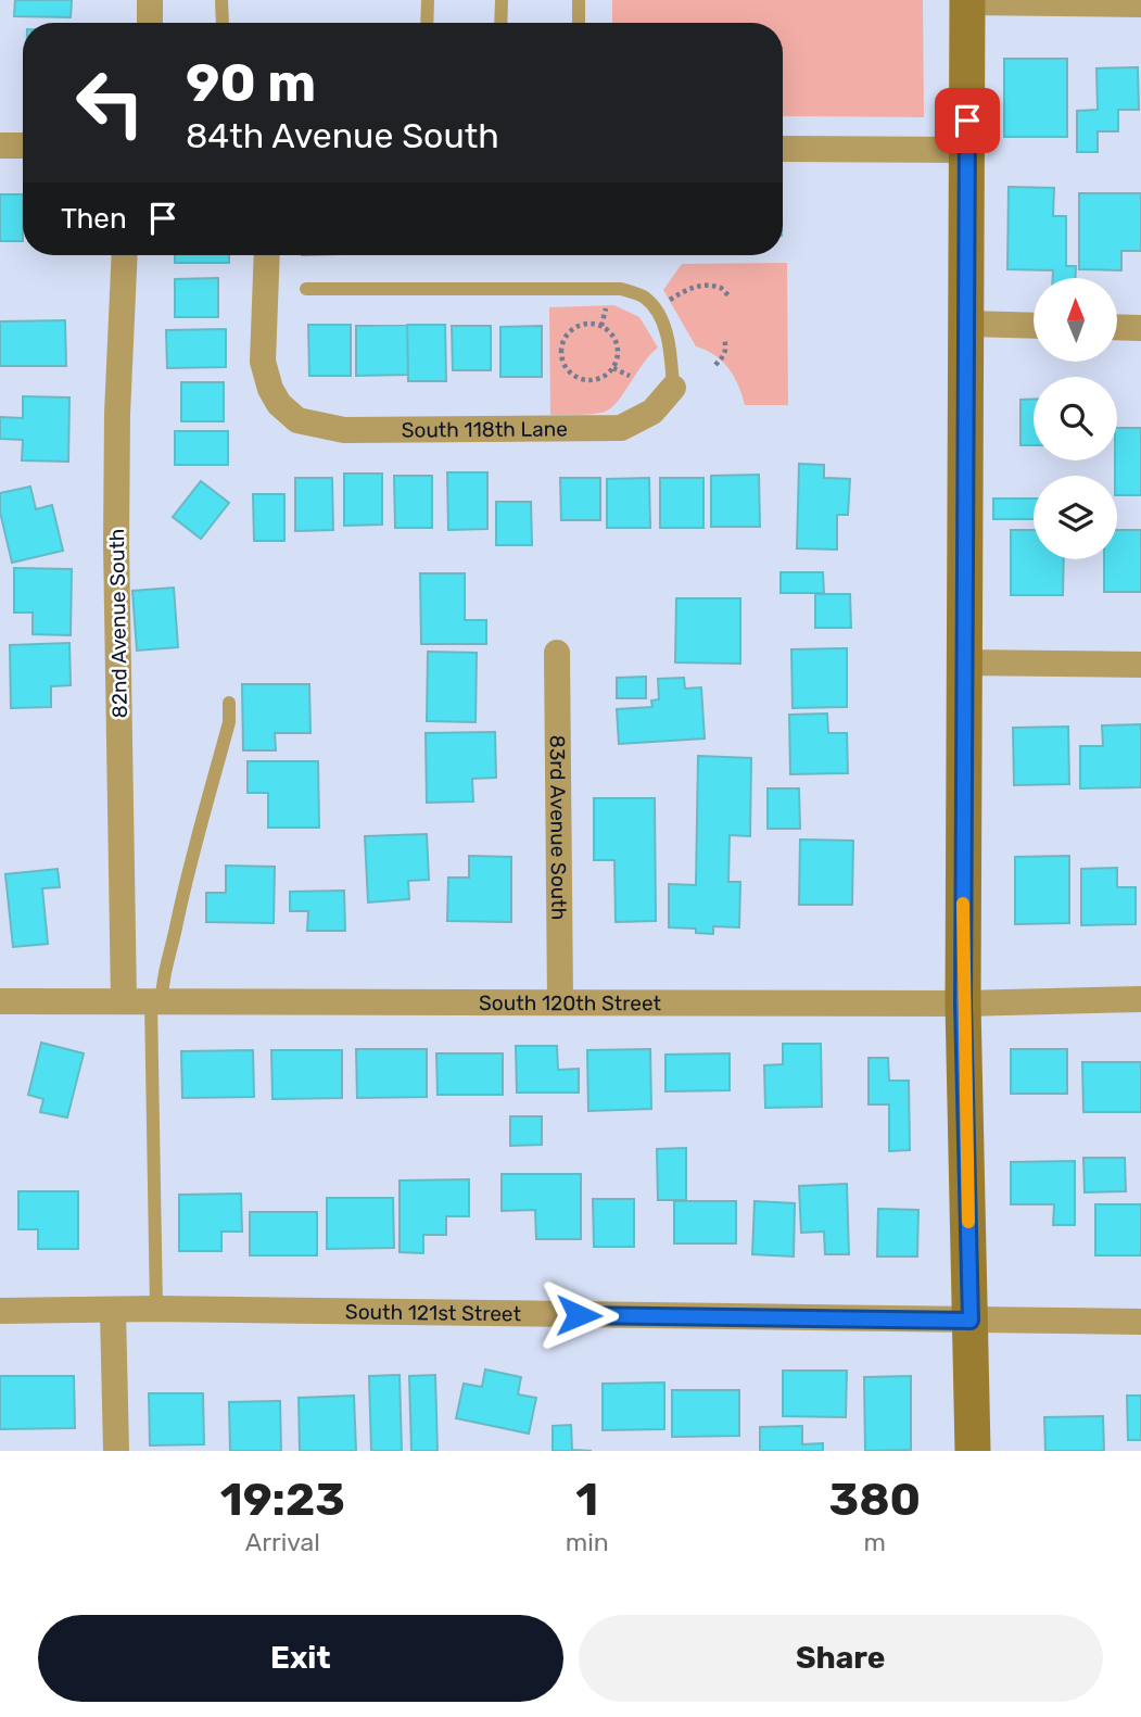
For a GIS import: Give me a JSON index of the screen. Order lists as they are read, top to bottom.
{
  "streets": {
    "street": [
      "South 118th Lane",
      "82nd Avenue South",
      "83rd Avenue South",
      "South 120th Street",
      "South 121st Street"
    ]
  },
  "crossings": [
    ["82nd Avenue South", "South 120th Street"],
    ["83rd Avenue South", "South 120th Street"]
  ],
  "north": "top",
  "page": {
    "turn": ["90 m", "84th Avenue South"],
    "then": "Then",
    "eta": [
      "19:23",
      "Arrival",
      "1",
      "min",
      "380",
      "m"
    ],
    "buttons": ["Exit", "Share"]
  }
}
